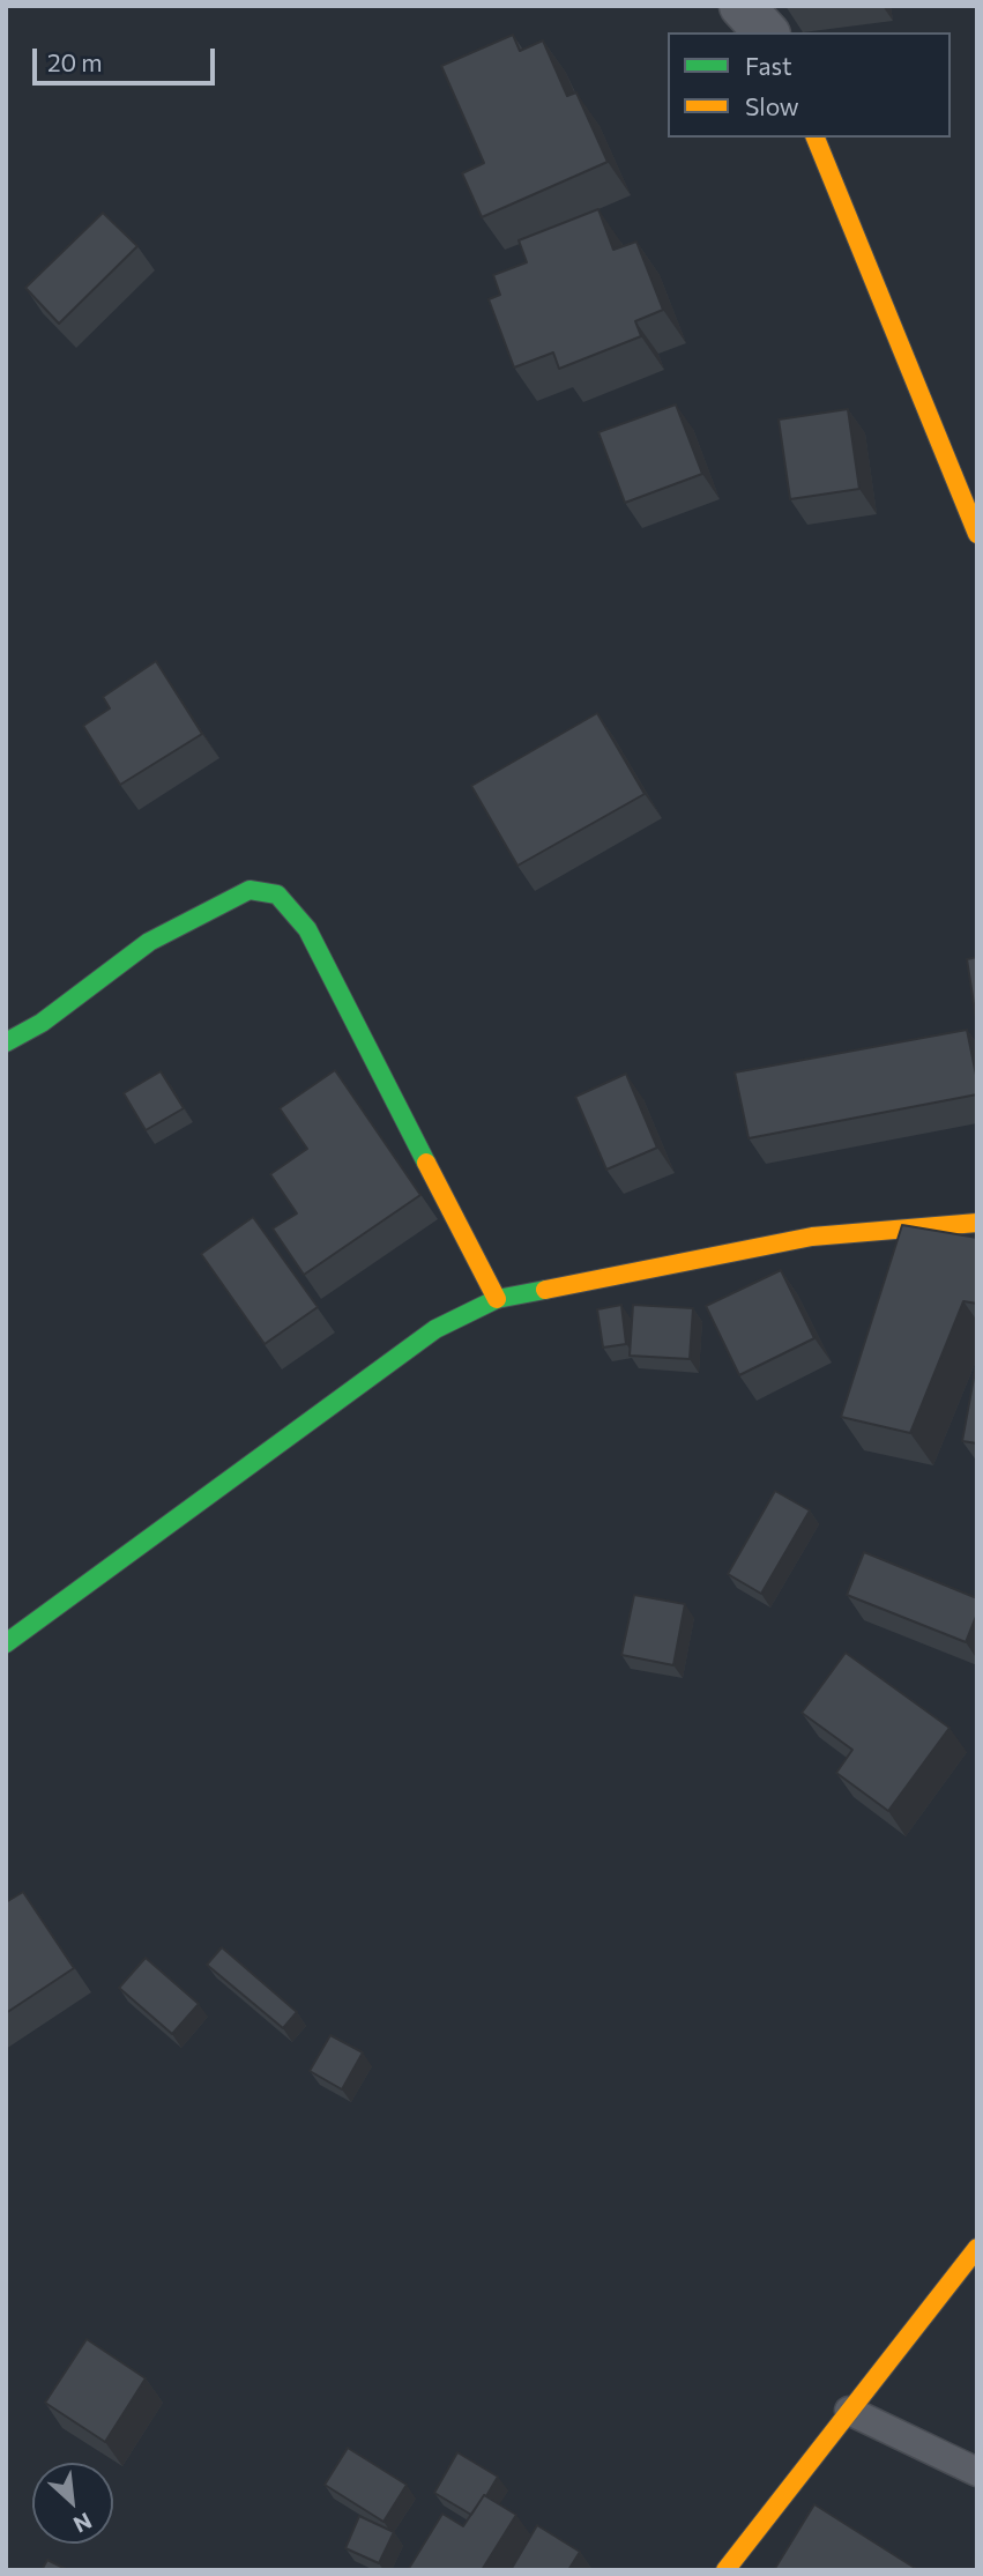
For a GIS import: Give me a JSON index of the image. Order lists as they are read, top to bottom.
{
  "legend": ["Fast", "Slow"],
  "scale_bar": "20 m",
  "north": "bottom right"
}
